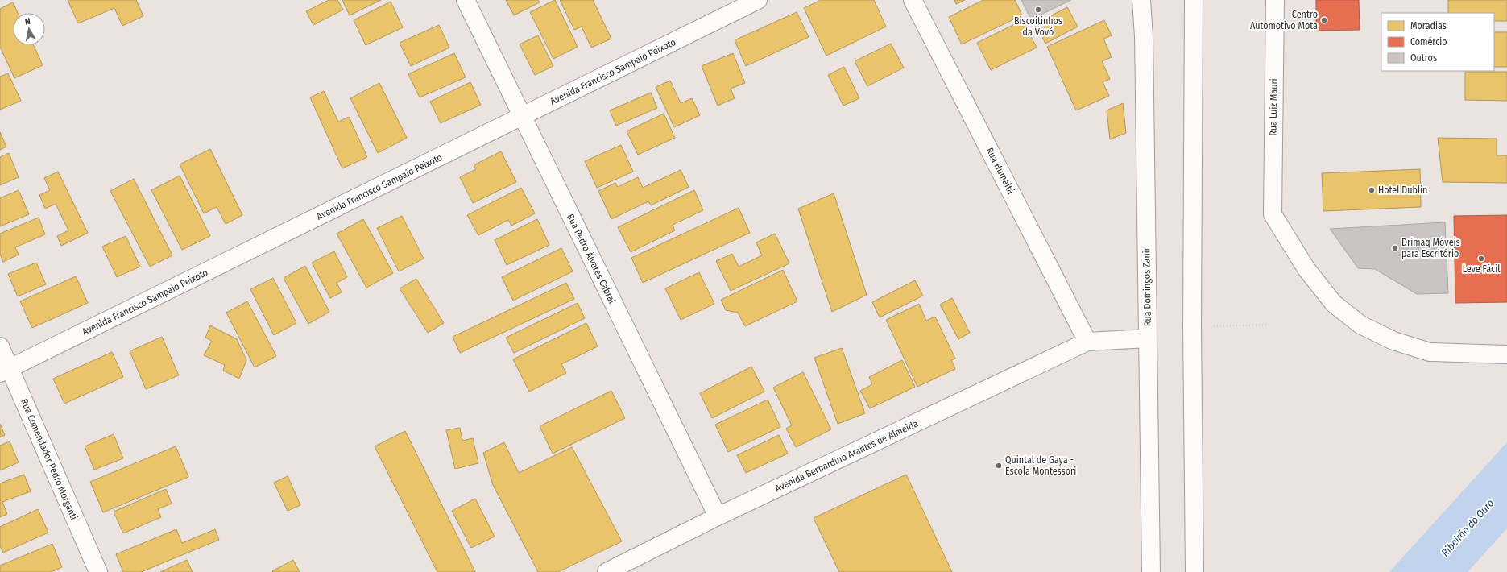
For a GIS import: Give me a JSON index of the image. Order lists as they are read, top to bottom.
{
  "streets": {
    "street": [
      "Avenida Francisco Sampaio Peixoto",
      "Rua Luiz Mauri",
      "Rua Humaitá",
      "Rua Pedro Álvares Cabral",
      "Rua Domingos Zanin",
      "Avenida Bernardino Arantes de Almeida",
      "Rua Comendador Pedro Morganti"
    ]
  },
  "crossings": [
    ["Avenida Francisco Sampaio Peixoto", "Rua Pedro Álvares Cabral"],
    ["Avenida Francisco Sampaio Peixoto", "Rua Comendador Pedro Morganti"],
    ["Rua Humaitá", "Avenida Bernardino Arantes de Almeida"],
    ["Rua Pedro Álvares Cabral", "Avenida Bernardino Arantes de Almeida"]
  ],
  "water": ["Ribeirão do Ouro"],
  "places": [
    "Biscoitinhos da Vovó",
    "Centro Automotivo Mota",
    "Hotel Dublin",
    "Drimaq Móveis para Escritório",
    "Leve Fácil",
    "Quintal de Gaya - Escola Montessori"
  ],
  "legend": ["Moradias", "Comércio", "Outros"],
  "north": "top"
}
